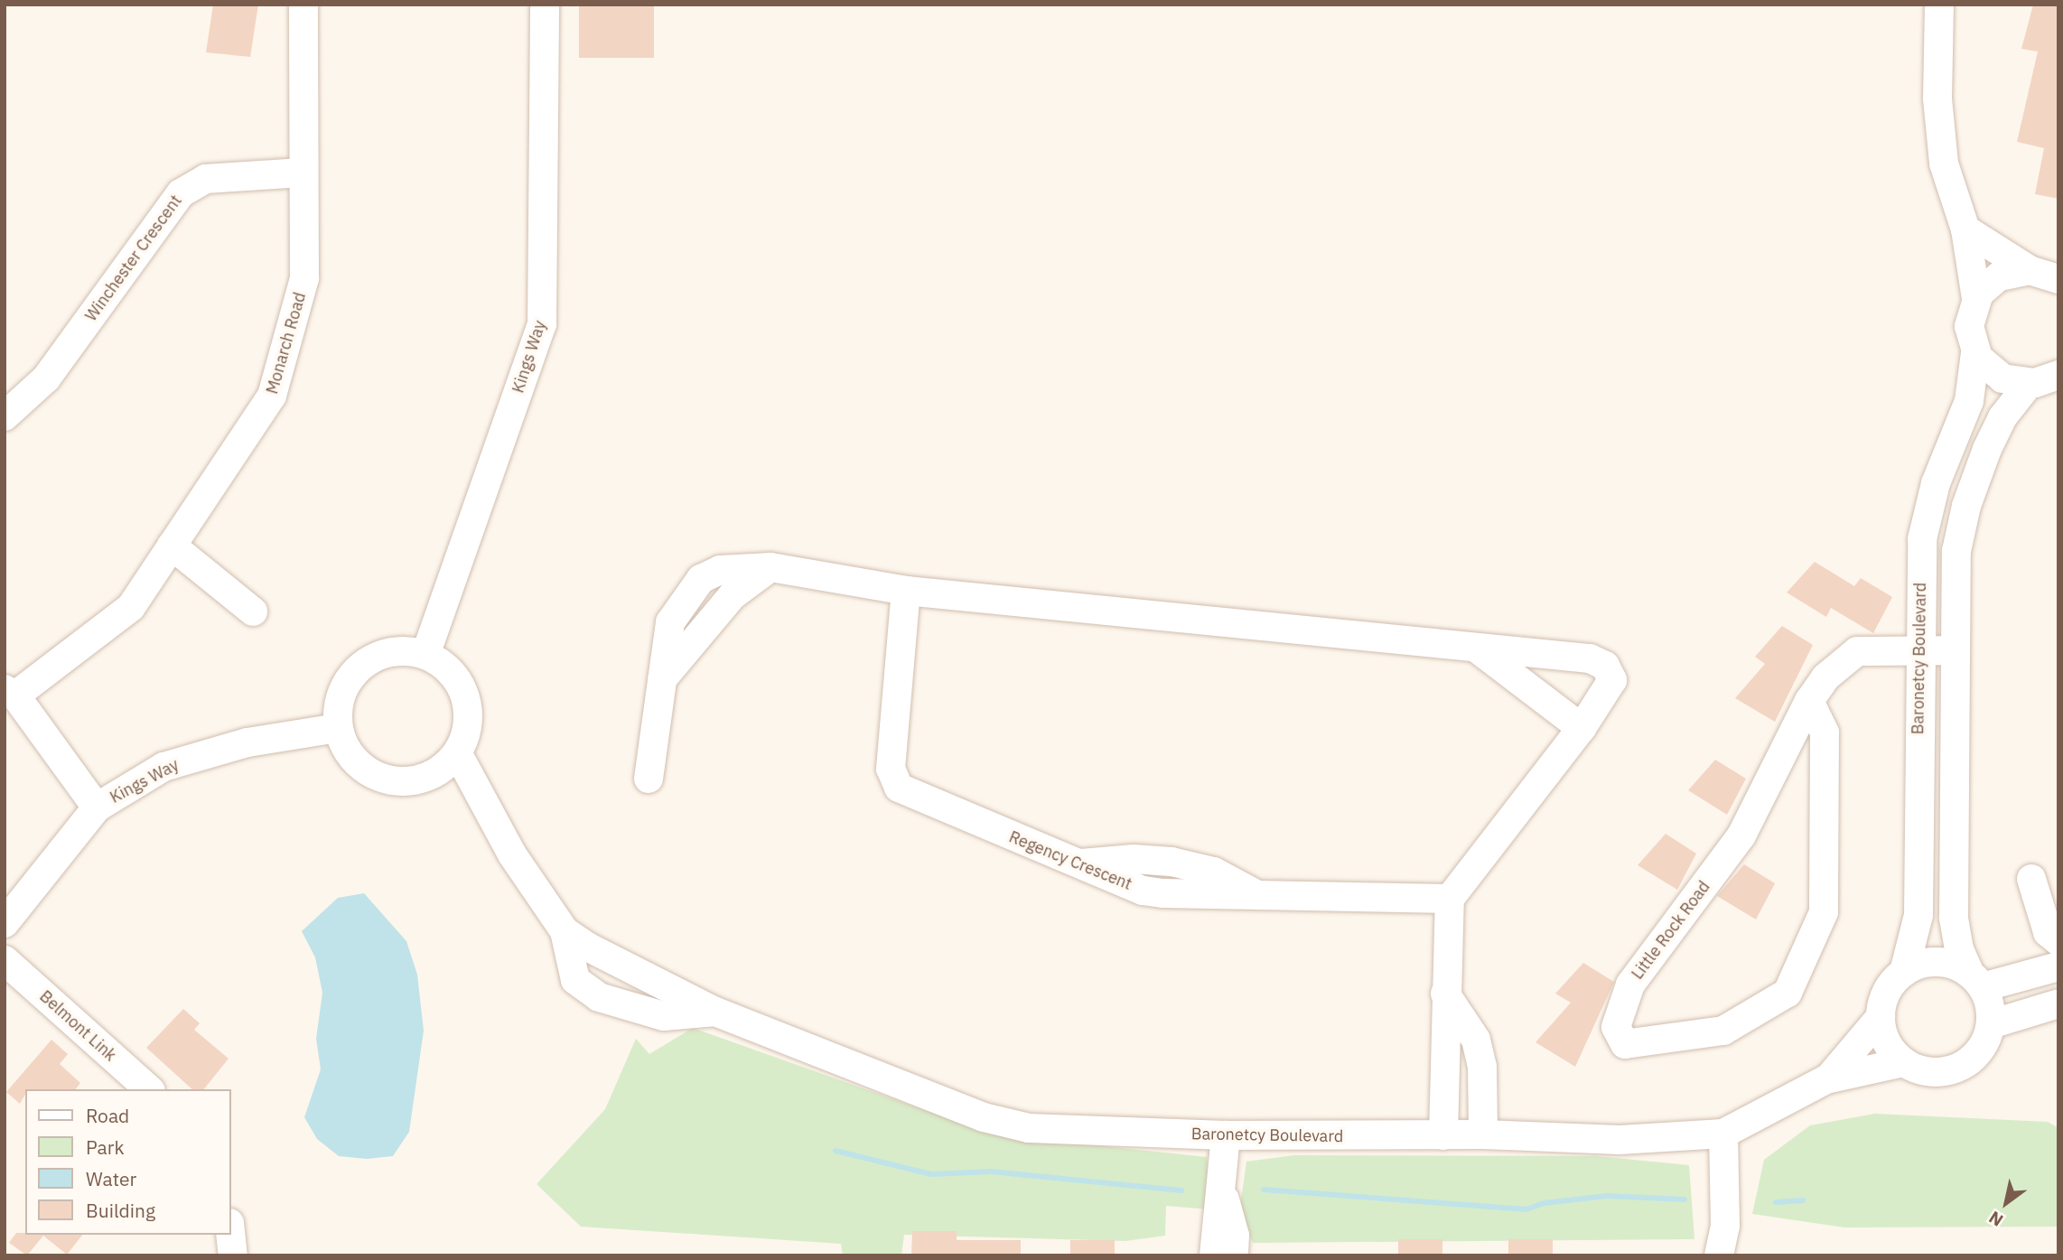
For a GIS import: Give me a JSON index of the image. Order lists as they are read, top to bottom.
{
  "streets": {
    "street": [
      "Winchester Crescent",
      "Monarch Road",
      "Kings Way",
      "Baronetcy Boulevard",
      "Regency Crescent",
      "Little Rock Road",
      "Belmont Link"
    ]
  },
  "crossings": [
    ["Winchester Crescent", "Monarch Road"],
    ["Kings Way", "Baronetcy Boulevard"],
    ["Baronetcy Boulevard", "Little Rock Road"]
  ],
  "legend": [
    "Road",
    "Park",
    "Water",
    "Building"
  ],
  "north": "bottom left"
}
